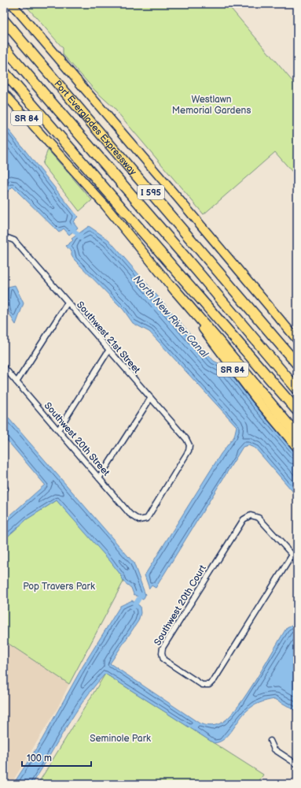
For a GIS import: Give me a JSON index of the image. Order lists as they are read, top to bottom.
{
  "streets": {
    "highway": ["Port Everglades Expressway", "I 595"],
    "main road": ["SR 84"],
    "street": ["Southwest 21st Street", "Southwest 20th Street", "Southwest 20th Court"]
  },
  "crossings": [
    ["Southwest 21st Street", "Southwest 20th Street"]
  ],
  "water": ["North New River Canal"],
  "parks": ["Westlawn Memorial Gardens", "Pop Travers Park", "Seminole Park"],
  "scale_bar": "100 m"
}
